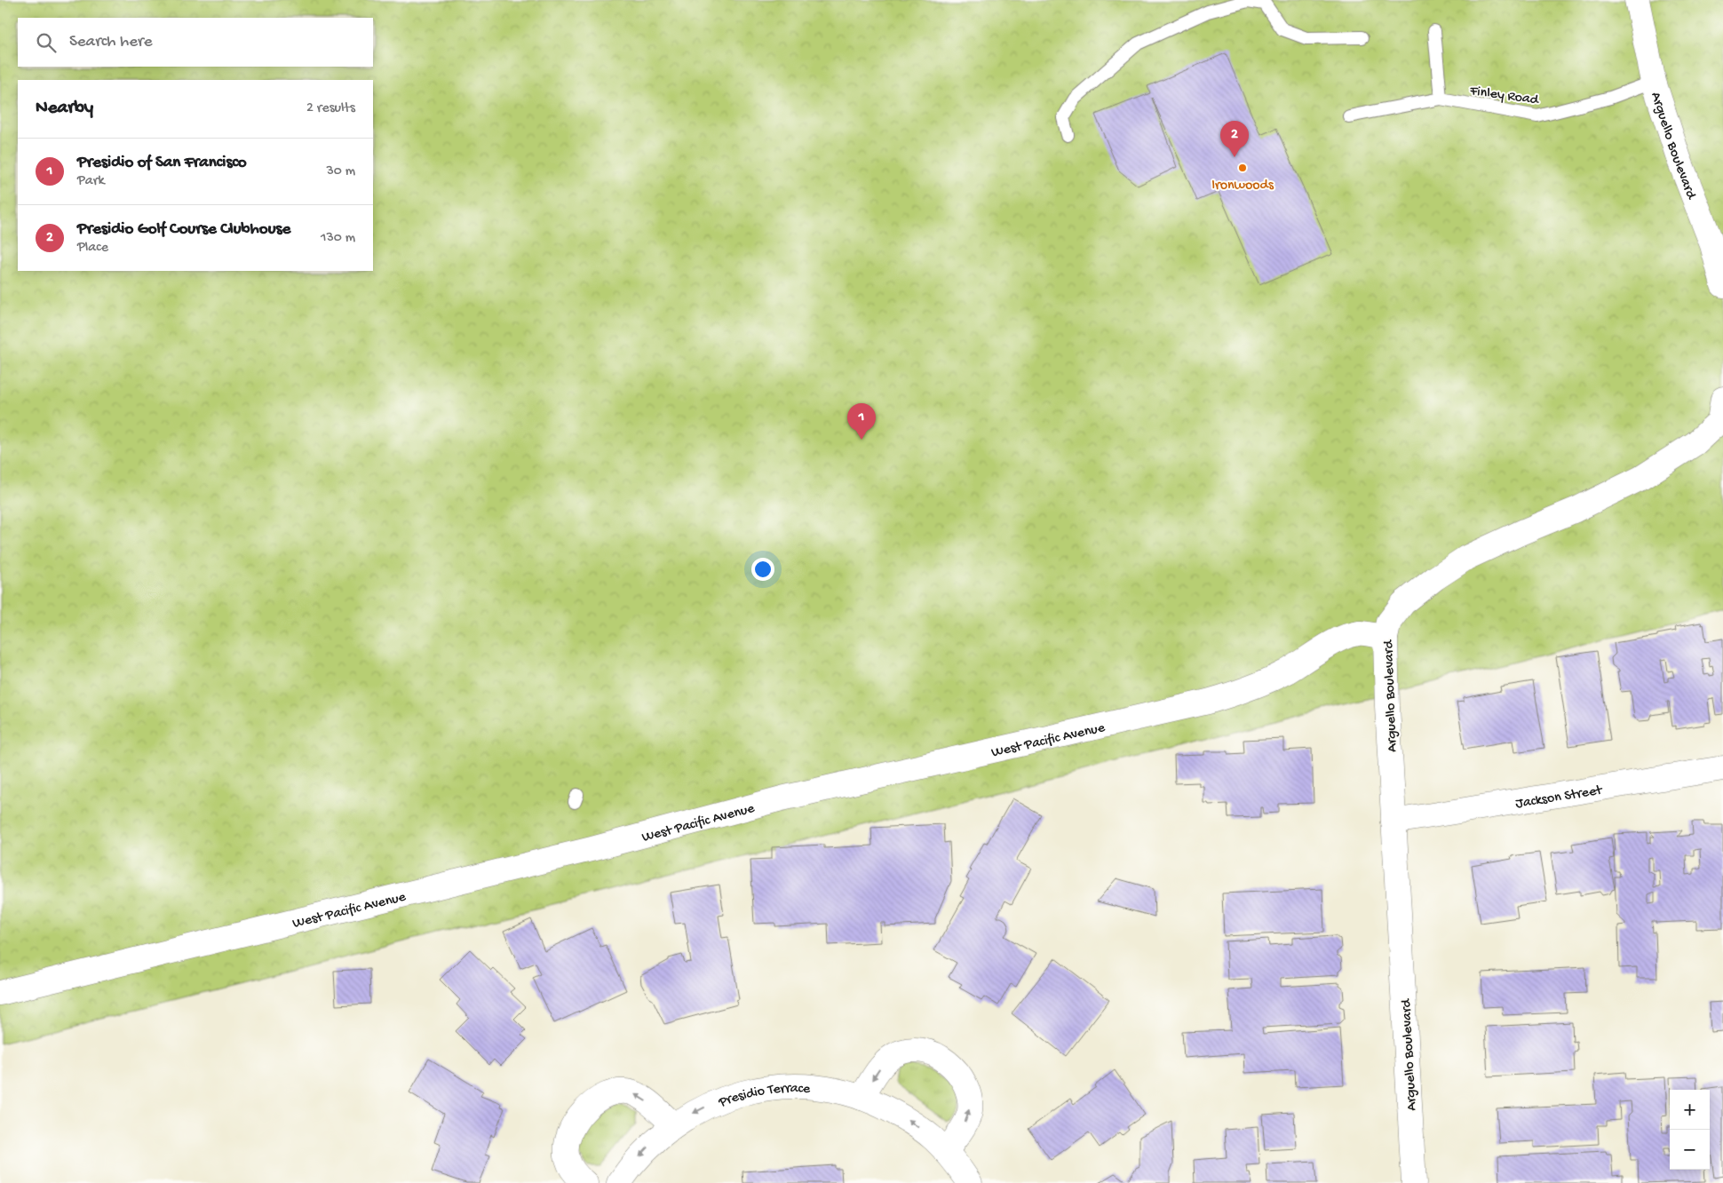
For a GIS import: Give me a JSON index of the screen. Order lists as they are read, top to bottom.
{
  "streets": {
    "street": [
      "Arguello Boulevard",
      "West Pacific Avenue",
      "Jackson Street",
      "Presidio Terrace"
    ],
    "lane": ["Finley Road"]
  },
  "crossings": [
    ["Finley Road", "Arguello Boulevard"],
    ["Arguello Boulevard", "West Pacific Avenue"],
    ["Arguello Boulevard", "Jackson Street"]
  ],
  "one_way": ["Presidio Terrace"],
  "places": ["Ironwoods"],
  "page": {
    "search": "Search here",
    "heading": ["Nearby", "2 results"],
    "pins": ["2", "1"],
    "list": [
      {
        "mark": "1",
        "name": "Presidio of San Francisco",
        "note": "Park",
        "value": "30 m"
      },
      {
        "mark": "2",
        "name": "Presidio Golf Course Clubhouse",
        "note": "Place",
        "value": "130 m"
      }
    ],
    "map_buttons": ["+", "−"]
  }
}
